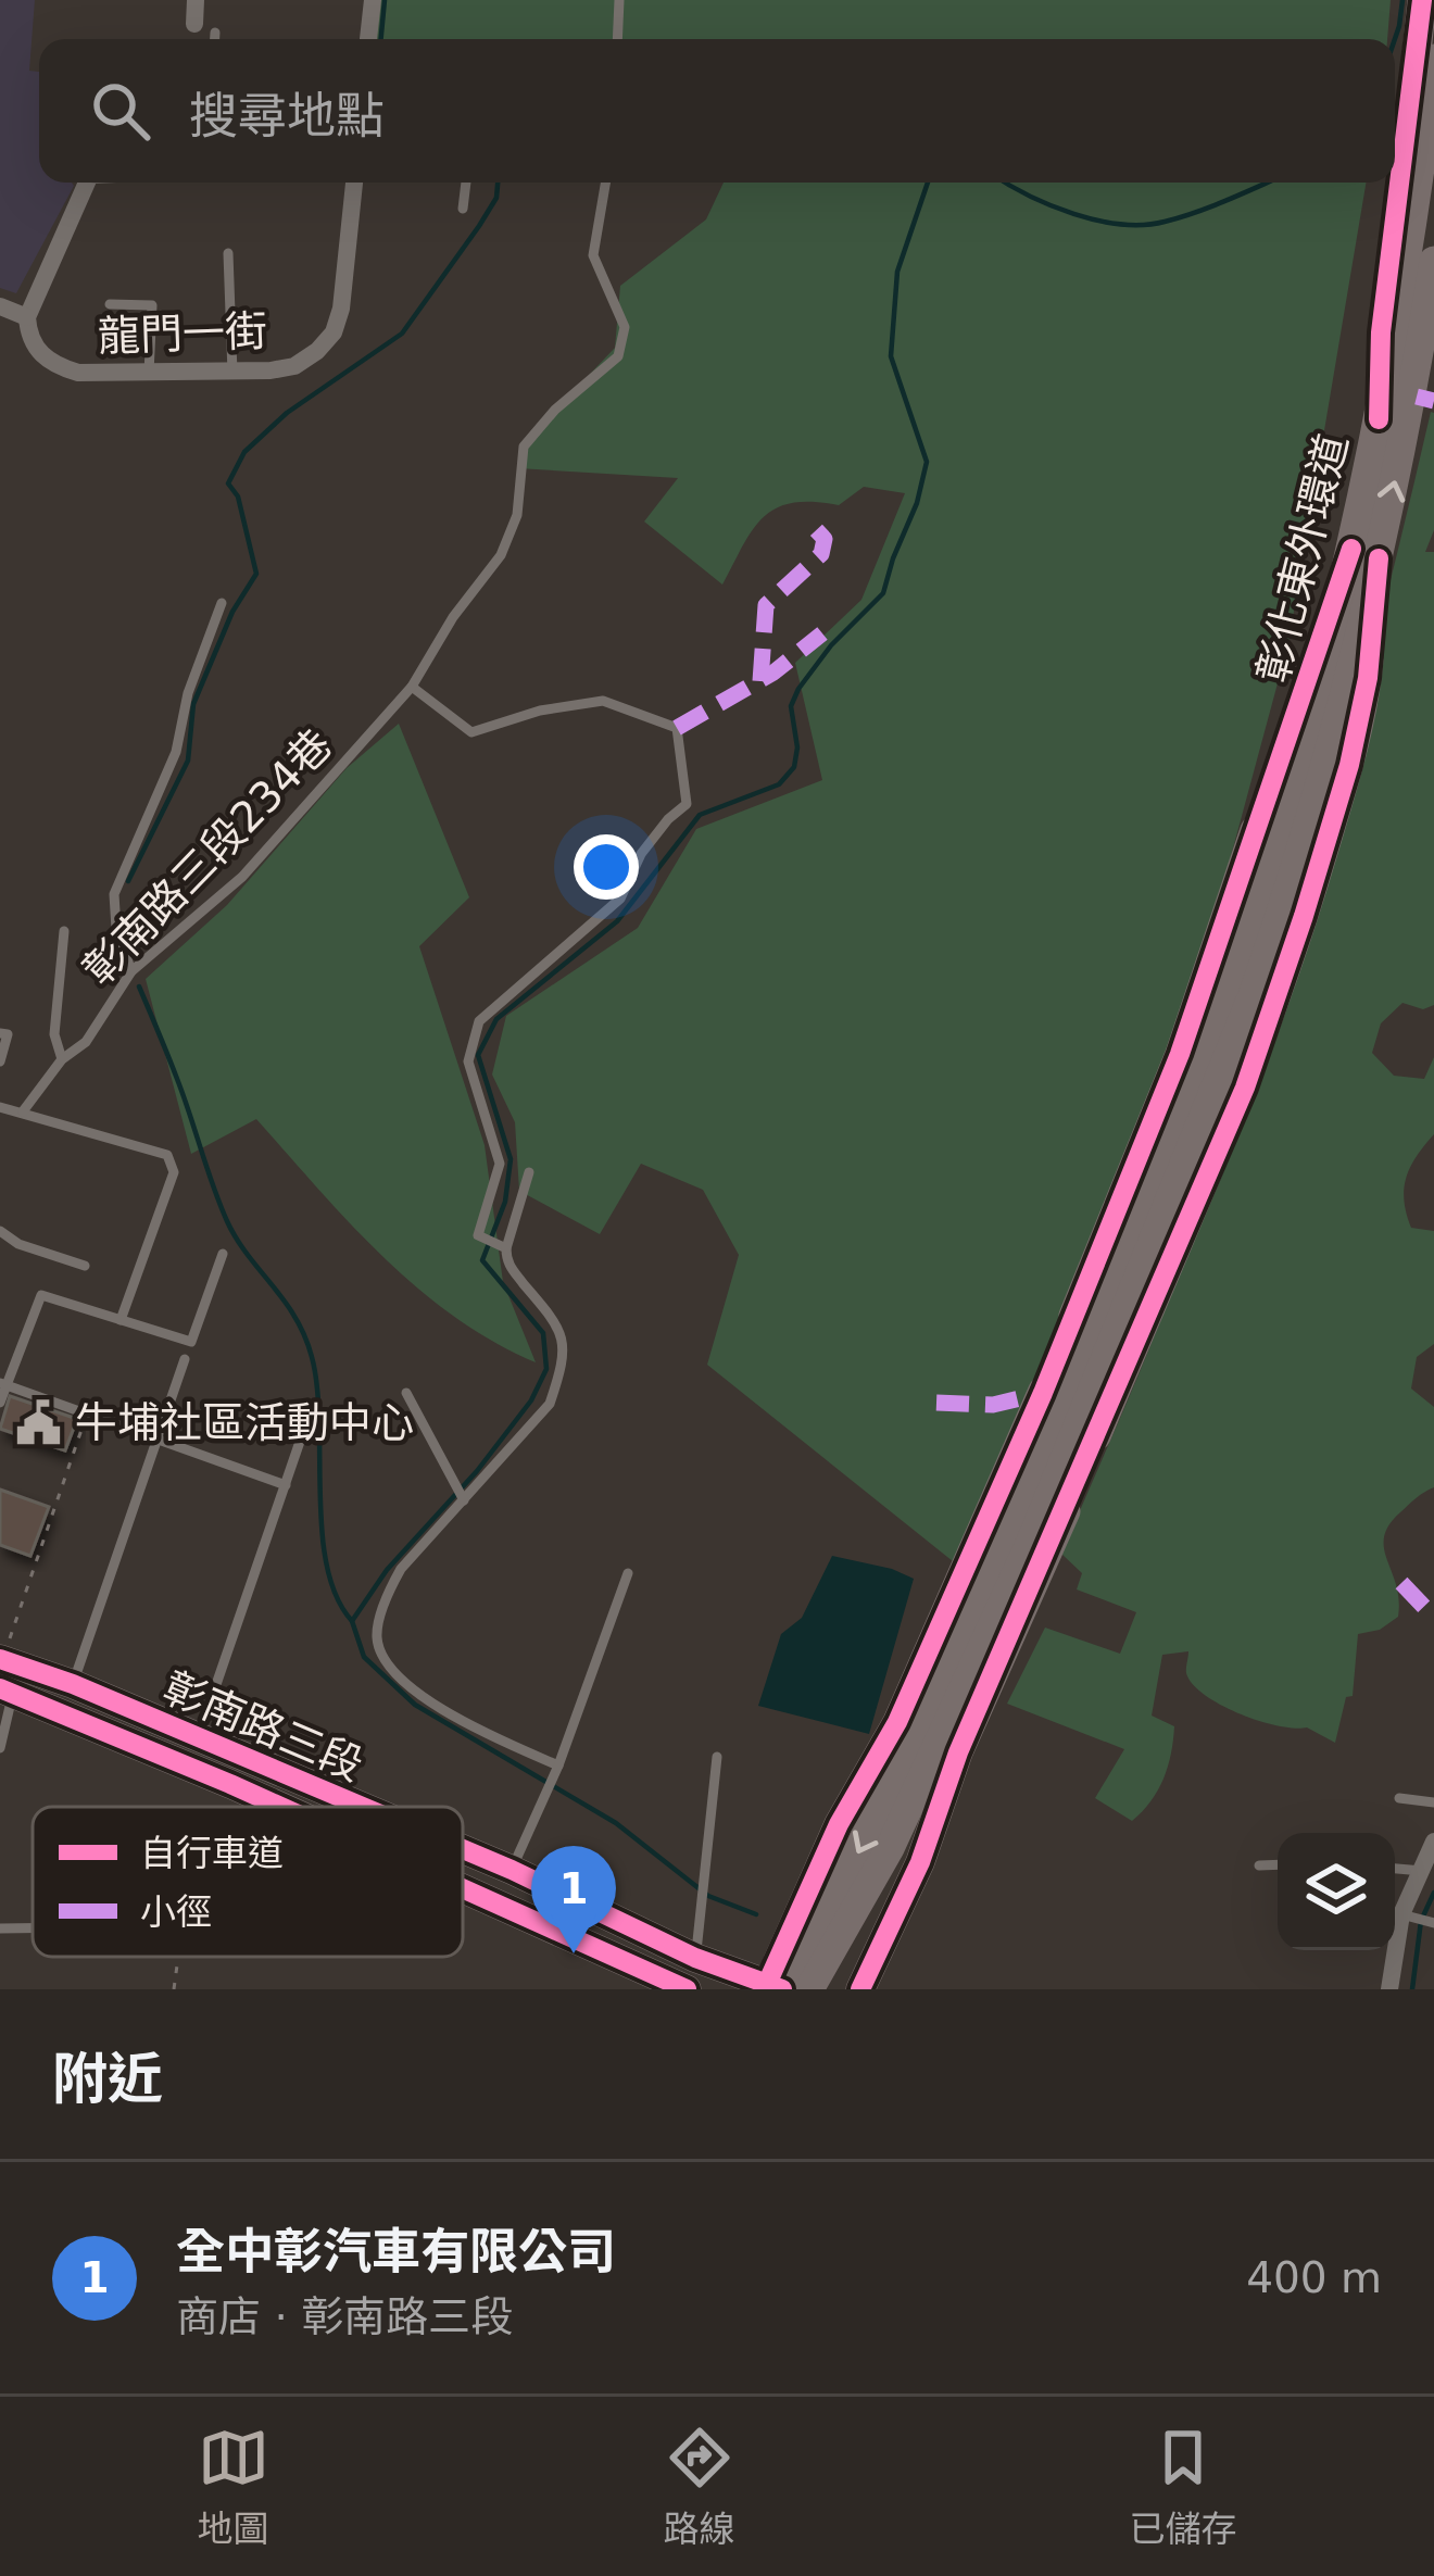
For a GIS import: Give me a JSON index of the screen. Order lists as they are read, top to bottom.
{
  "streets": {
    "main road": ["彰化東外環道", "彰南路三段"],
    "street": ["龍門一街"],
    "lane": ["彰南路三段234巷"]
  },
  "crossings": [
    ["彰化東外環道", "彰南路三段"]
  ],
  "places": {
    "public building": ["牛埔社區活動中心"]
  },
  "legend": ["自行車道", "小徑"],
  "page": {
    "search": "搜尋地點",
    "pins": "1",
    "heading": "附近",
    "list": [
      {
        "mark": "1",
        "name": "全中彰汽車有限公司",
        "note": "商店 · 彰南路三段",
        "value": "400 m"
      }
    ],
    "nav": ["地圖", "路線", "已儲存"]
  }
}
